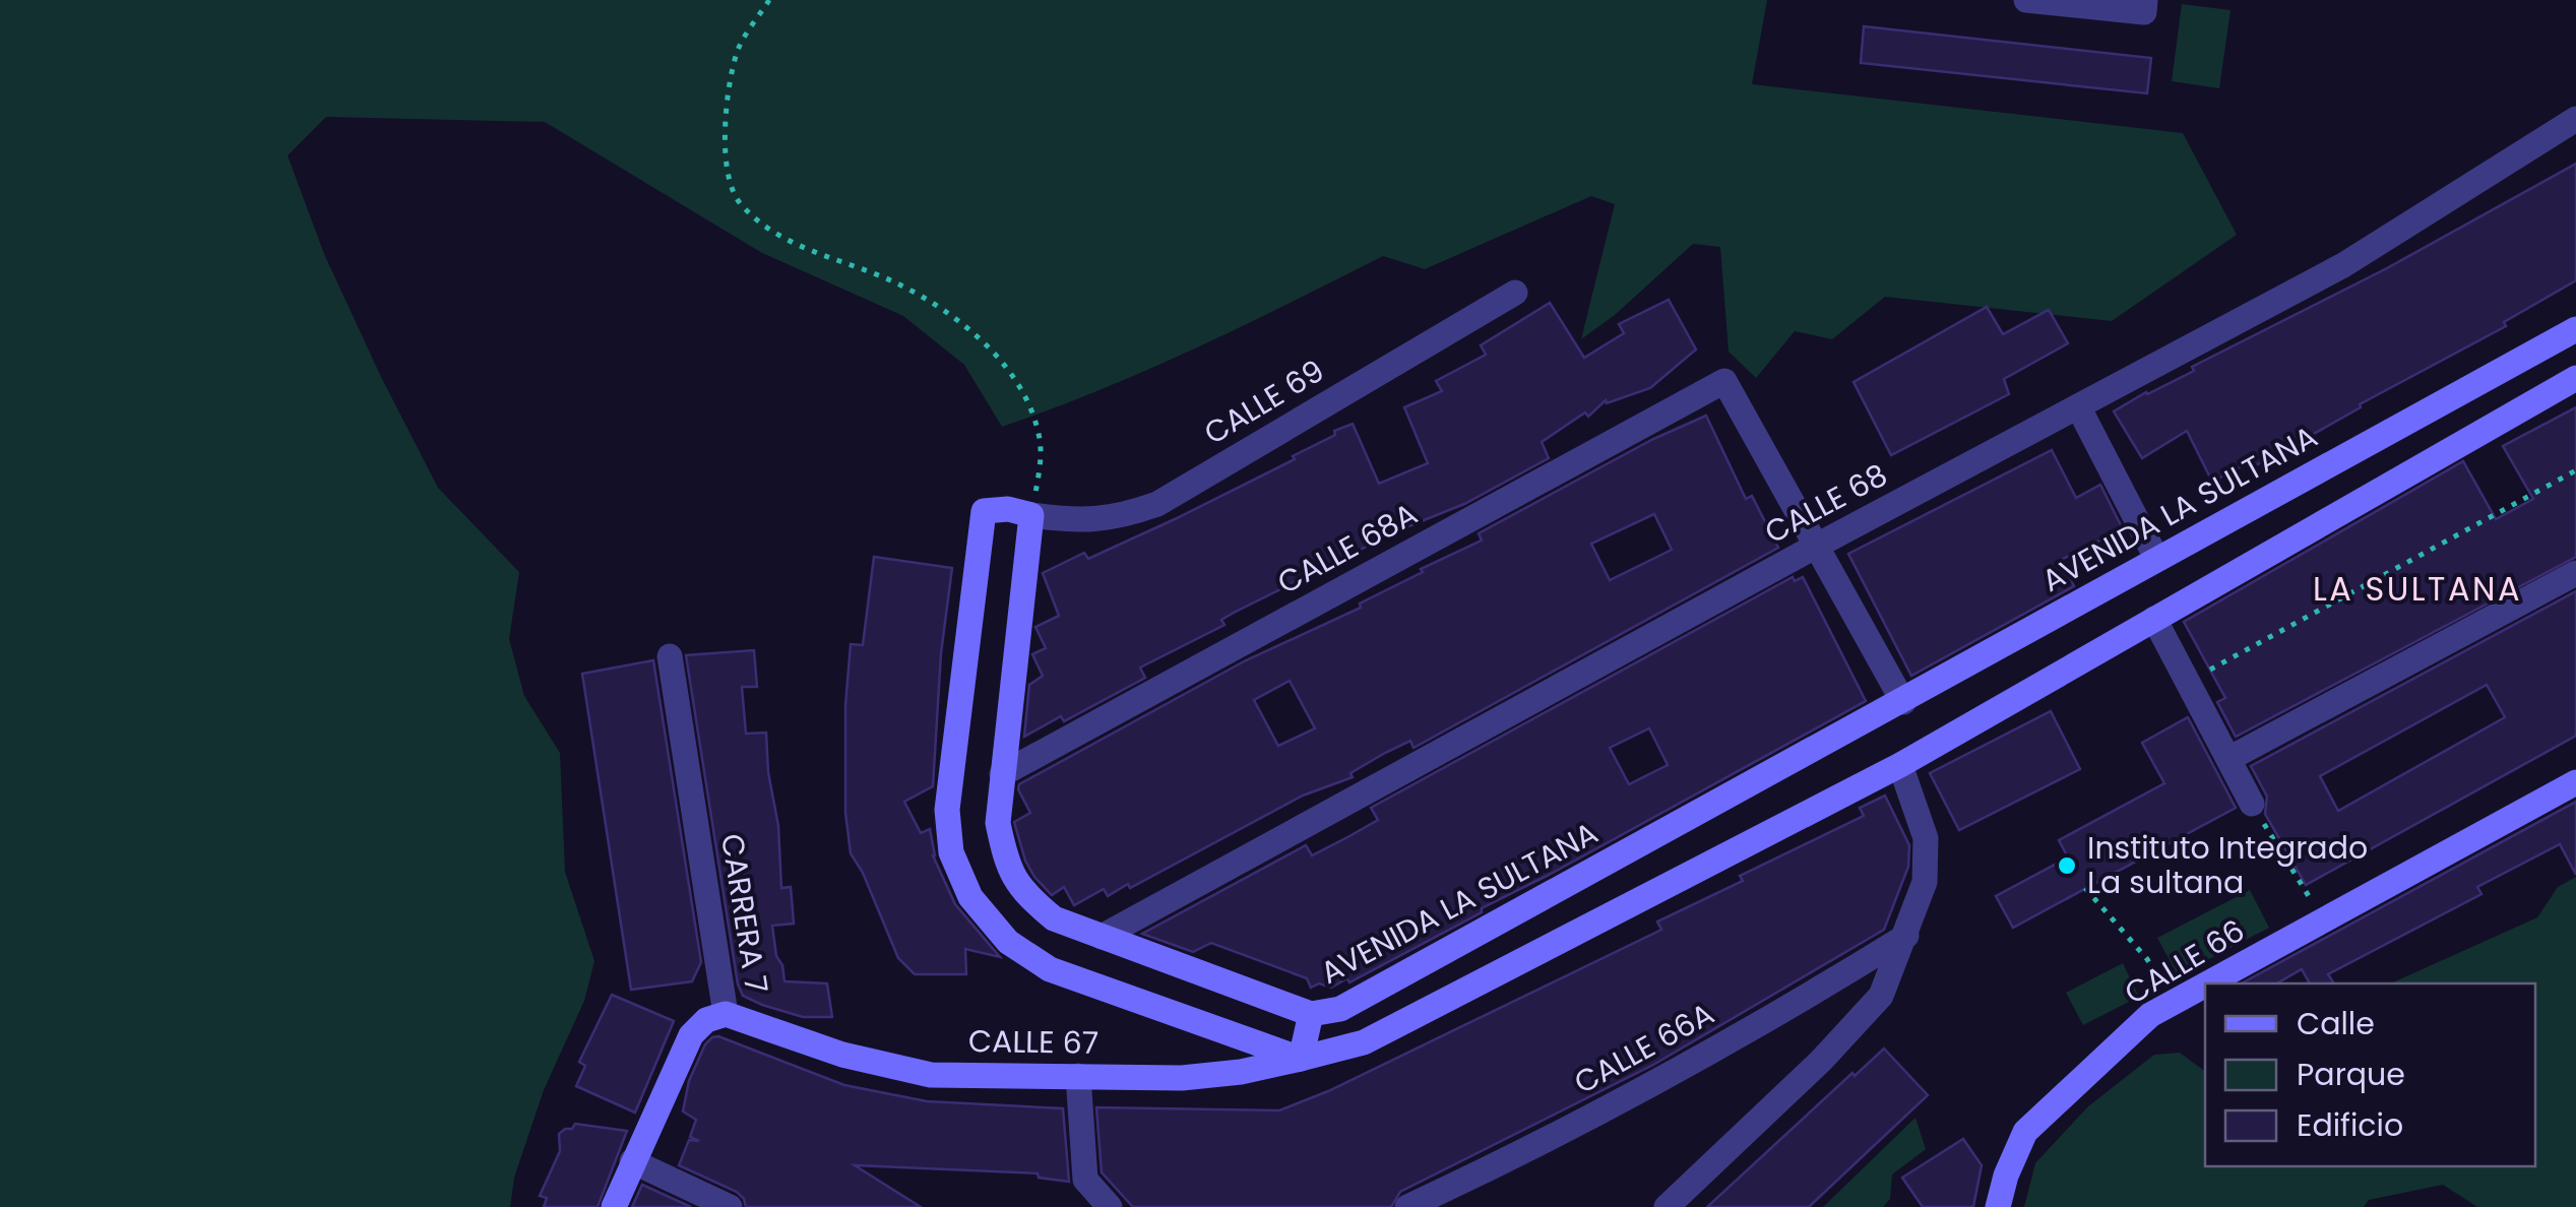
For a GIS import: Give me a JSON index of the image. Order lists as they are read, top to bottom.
{
  "streets": {
    "street": [
      "CALLE 69",
      "CALLE 68",
      "AVENIDA LA SULTANA",
      "CALLE 68A",
      "CARRERA 7",
      "CALLE 66",
      "CALLE 67",
      "CALLE 66A"
    ]
  },
  "crossings": [
    ["CALLE 69", "AVENIDA LA SULTANA"],
    ["CALLE 68", "AVENIDA LA SULTANA"],
    ["CALLE 68", "CALLE 68A"],
    ["AVENIDA LA SULTANA", "CALLE 68A"],
    ["CARRERA 7", "CALLE 67"]
  ],
  "districts": ["LA SULTANA"],
  "places": ["Instituto Integrado La sultana"],
  "legend": ["Calle", "Parque", "Edificio"]
}
